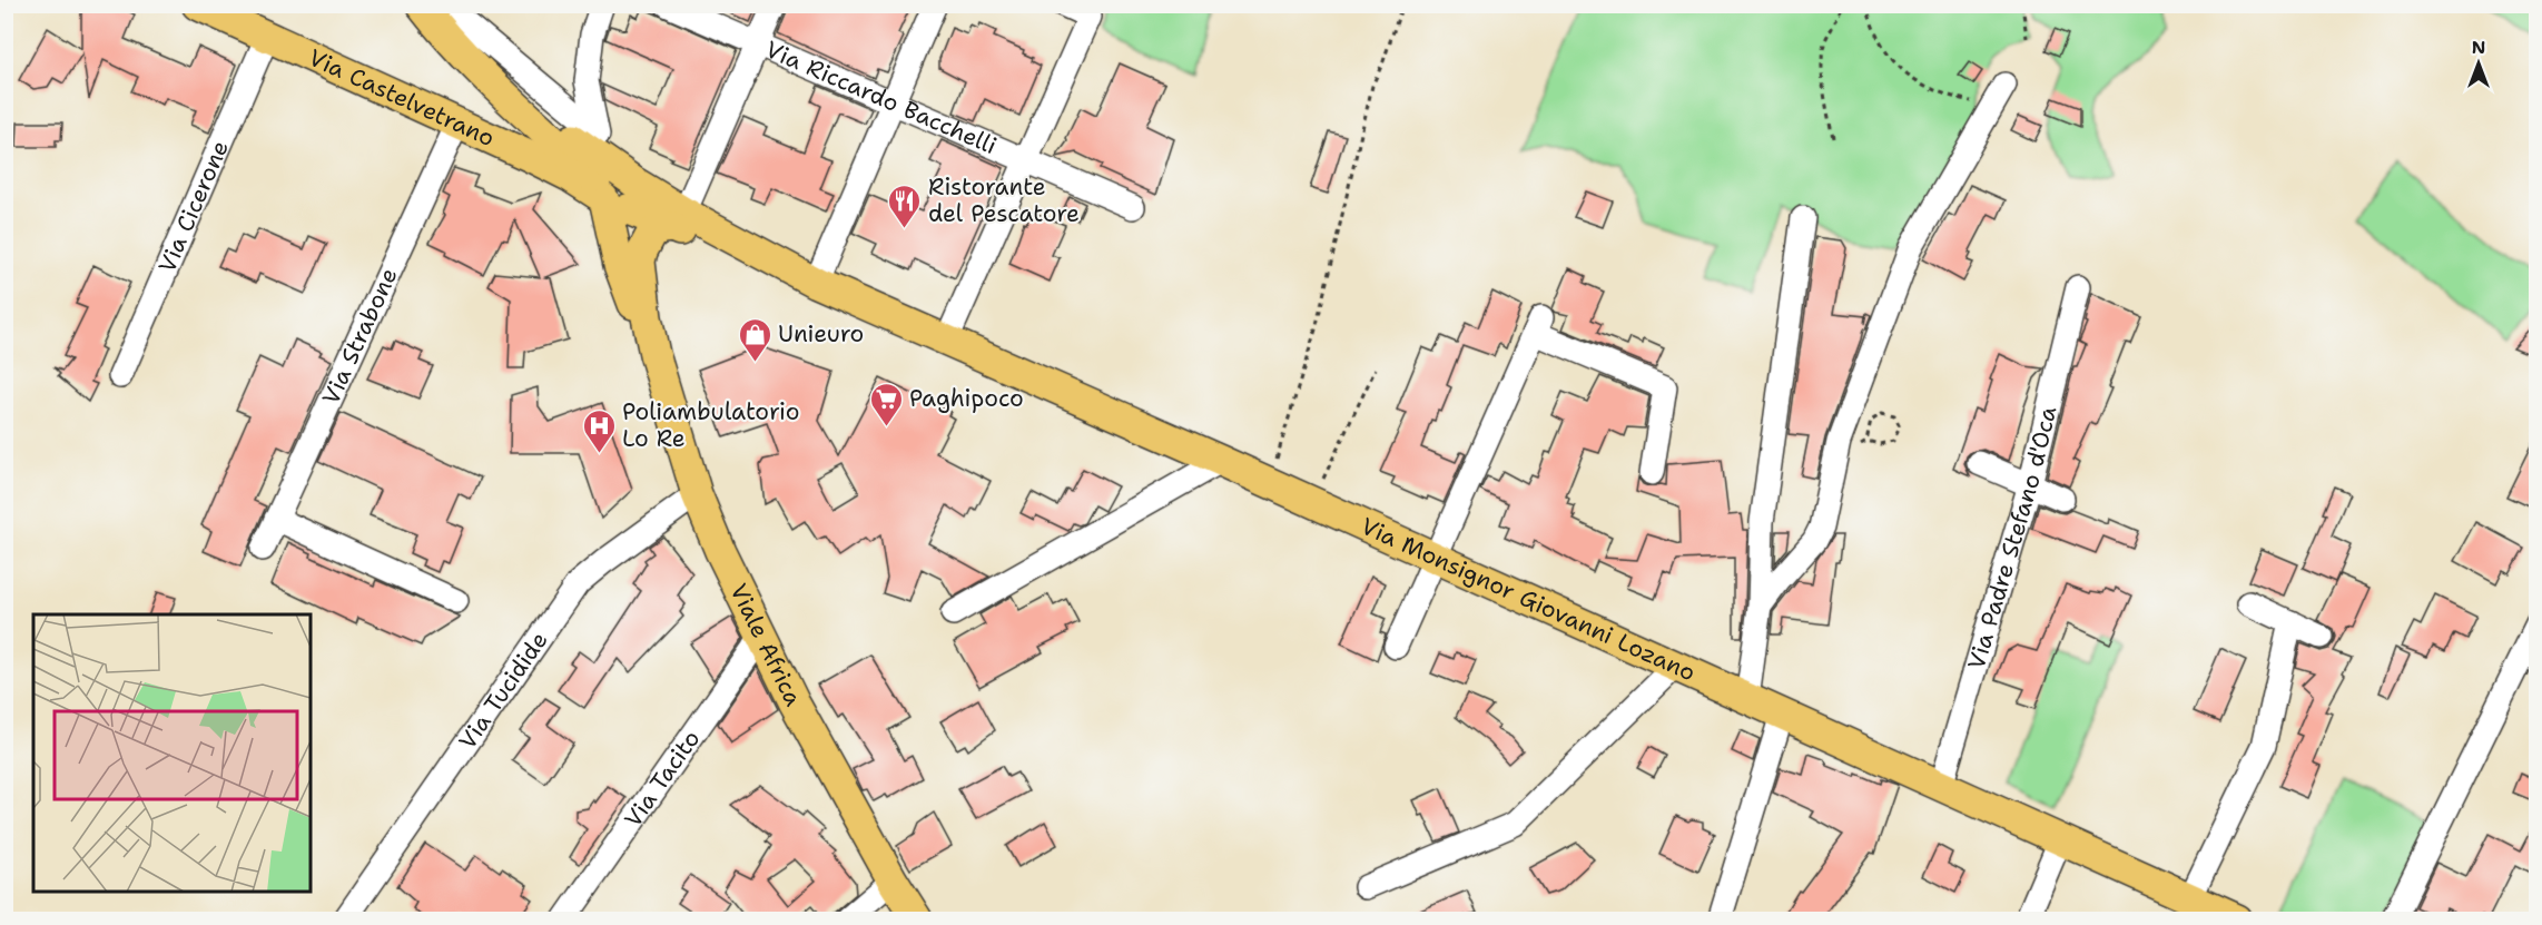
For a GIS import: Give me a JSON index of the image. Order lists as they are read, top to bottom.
{
  "streets": {
    "main road": ["Via Castelvetrano", "Via Monsignor Giovanni Lozano", "Viale Africa"],
    "street": [
      "Via Riccardo Bacchelli",
      "Via Cicerone",
      "Via Strabone",
      "Via Padre Stefano d'Oca",
      "Via Tucidide",
      "Via Tacito"
    ]
  },
  "crossings": [
    ["Via Castelvetrano", "Via Cicerone"],
    ["Via Castelvetrano", "Via Strabone"],
    ["Via Castelvetrano", "Via Monsignor Giovanni Lozano"],
    ["Via Padre Stefano d'Oca", "Via Monsignor Giovanni Lozano"],
    ["Viale Africa", "Via Tucidide"],
    ["Viale Africa", "Via Tacito"]
  ],
  "places": {
    "restaurant": ["Ristorante del Pescatore"],
    "shop": ["Unieuro"],
    "supermarket": ["Paghipoco"],
    "hospital": ["Poliambulatorio Lo Re"]
  },
  "north": "top"
}
